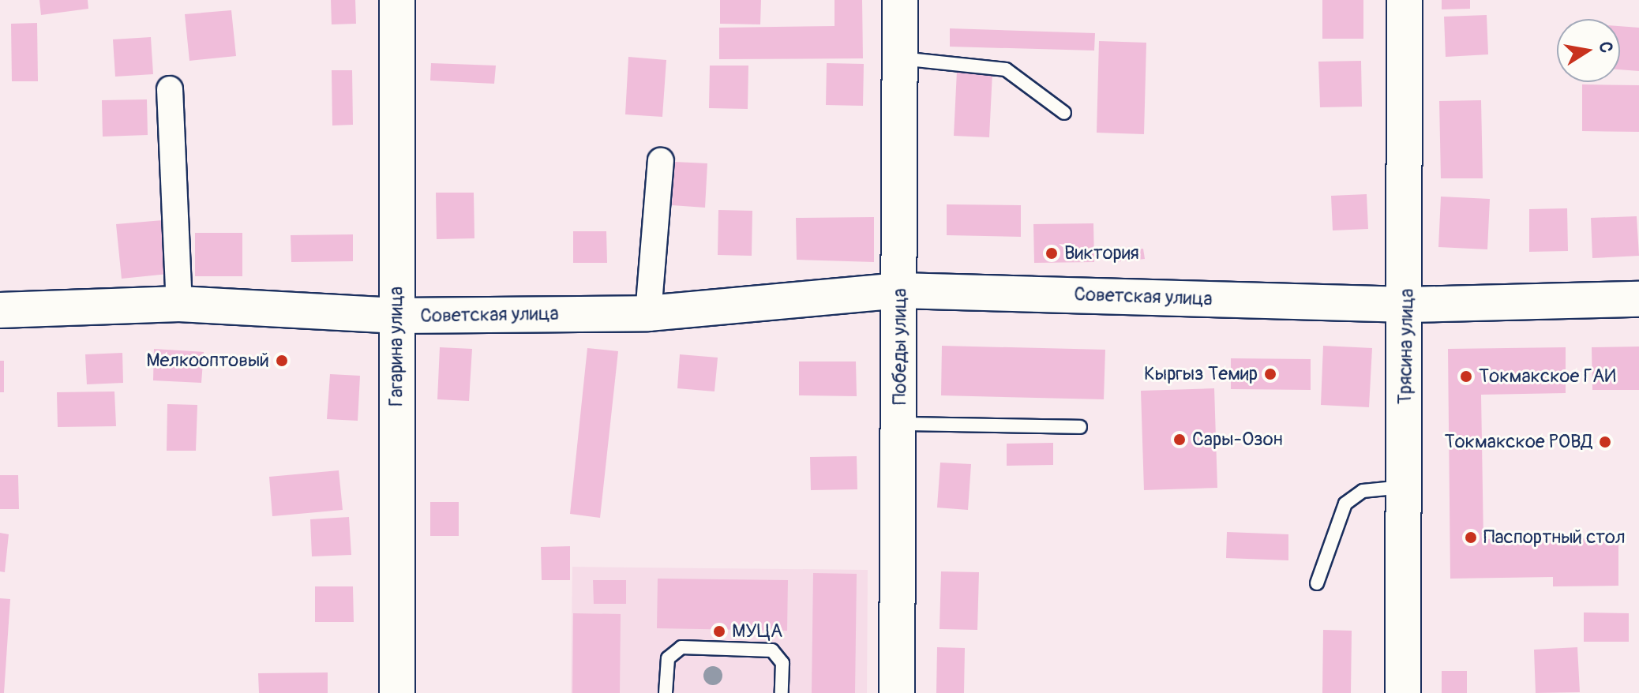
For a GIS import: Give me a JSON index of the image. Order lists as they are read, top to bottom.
{
  "streets": {
    "main road": [
      "Советская улица",
      "Гагарина улица",
      "Победы улица",
      "Трясина улица"
    ]
  },
  "crossings": [
    ["Советская улица", "Гагарина улица"],
    ["Советская улица", "Победы улица"],
    ["Советская улица", "Трясина улица"]
  ],
  "places": [
    "Виктория",
    "Мелкооптовый",
    "Кыргыз Темир",
    "Токмакское ГАИ",
    "Сары-Озон",
    "Токмакское РОВД",
    "Паспортный стол",
    "МУЦА"
  ],
  "north": "right"
}
